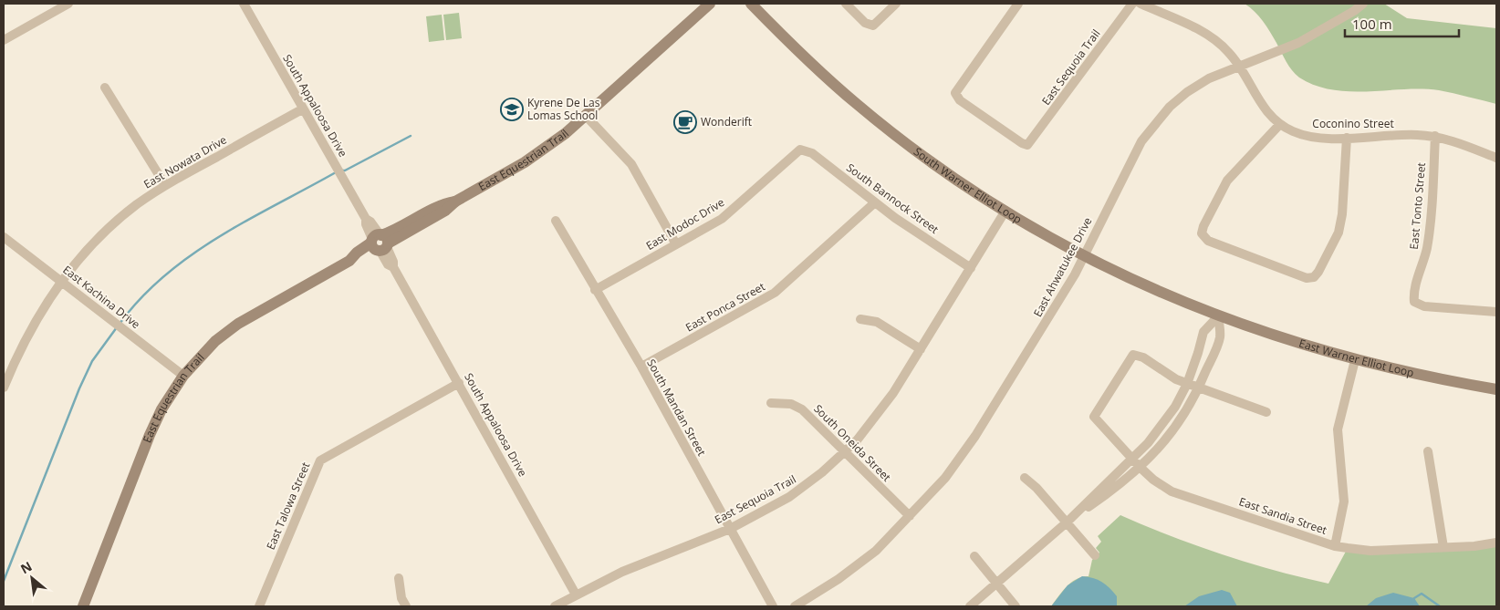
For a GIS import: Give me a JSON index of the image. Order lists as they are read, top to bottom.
{
  "streets": {
    "street": [
      "East Sequoia Trail",
      "South Appaloosa Drive",
      "Coconino Street",
      "East Equestrian Trail",
      "East Nowata Drive",
      "South Warner Elliot Loop",
      "South Bannock Street",
      "East Tonto Street",
      "East Modoc Drive",
      "East Ahwatukee Drive",
      "East Kachina Drive",
      "East Ponca Street",
      "East Warner Elliot Loop",
      "South Mandan Street",
      "South Oneida Street",
      "East Talowa Street",
      "East Sandia Street"
    ]
  },
  "crossings": [
    ["East Sequoia Trail", "South Appaloosa Drive"],
    ["East Sequoia Trail", "South Warner Elliot Loop"],
    ["East Sequoia Trail", "South Bannock Street"],
    ["East Sequoia Trail", "South Mandan Street"],
    ["East Sequoia Trail", "South Oneida Street"],
    ["South Appaloosa Drive", "East Equestrian Trail"],
    ["South Appaloosa Drive", "East Nowata Drive"],
    ["South Appaloosa Drive", "East Talowa Street"],
    ["Coconino Street", "East Tonto Street"],
    ["Coconino Street", "East Ahwatukee Drive"],
    ["East Equestrian Trail", "East Kachina Drive"],
    ["East Nowata Drive", "East Kachina Drive"],
    ["South Warner Elliot Loop", "East Ahwatukee Drive"],
    ["South Warner Elliot Loop", "East Warner Elliot Loop"],
    ["South Bannock Street", "East Modoc Drive"],
    ["South Bannock Street", "East Ponca Street"],
    ["East Modoc Drive", "South Mandan Street"],
    ["East Ahwatukee Drive", "South Oneida Street"],
    ["East Ponca Street", "South Mandan Street"]
  ],
  "places": {
    "school or university": ["Kyrene De Las Lomas School"],
    "cafe": ["Wonderift"]
  },
  "scale_bar": "100 m",
  "north": "top left"
}
